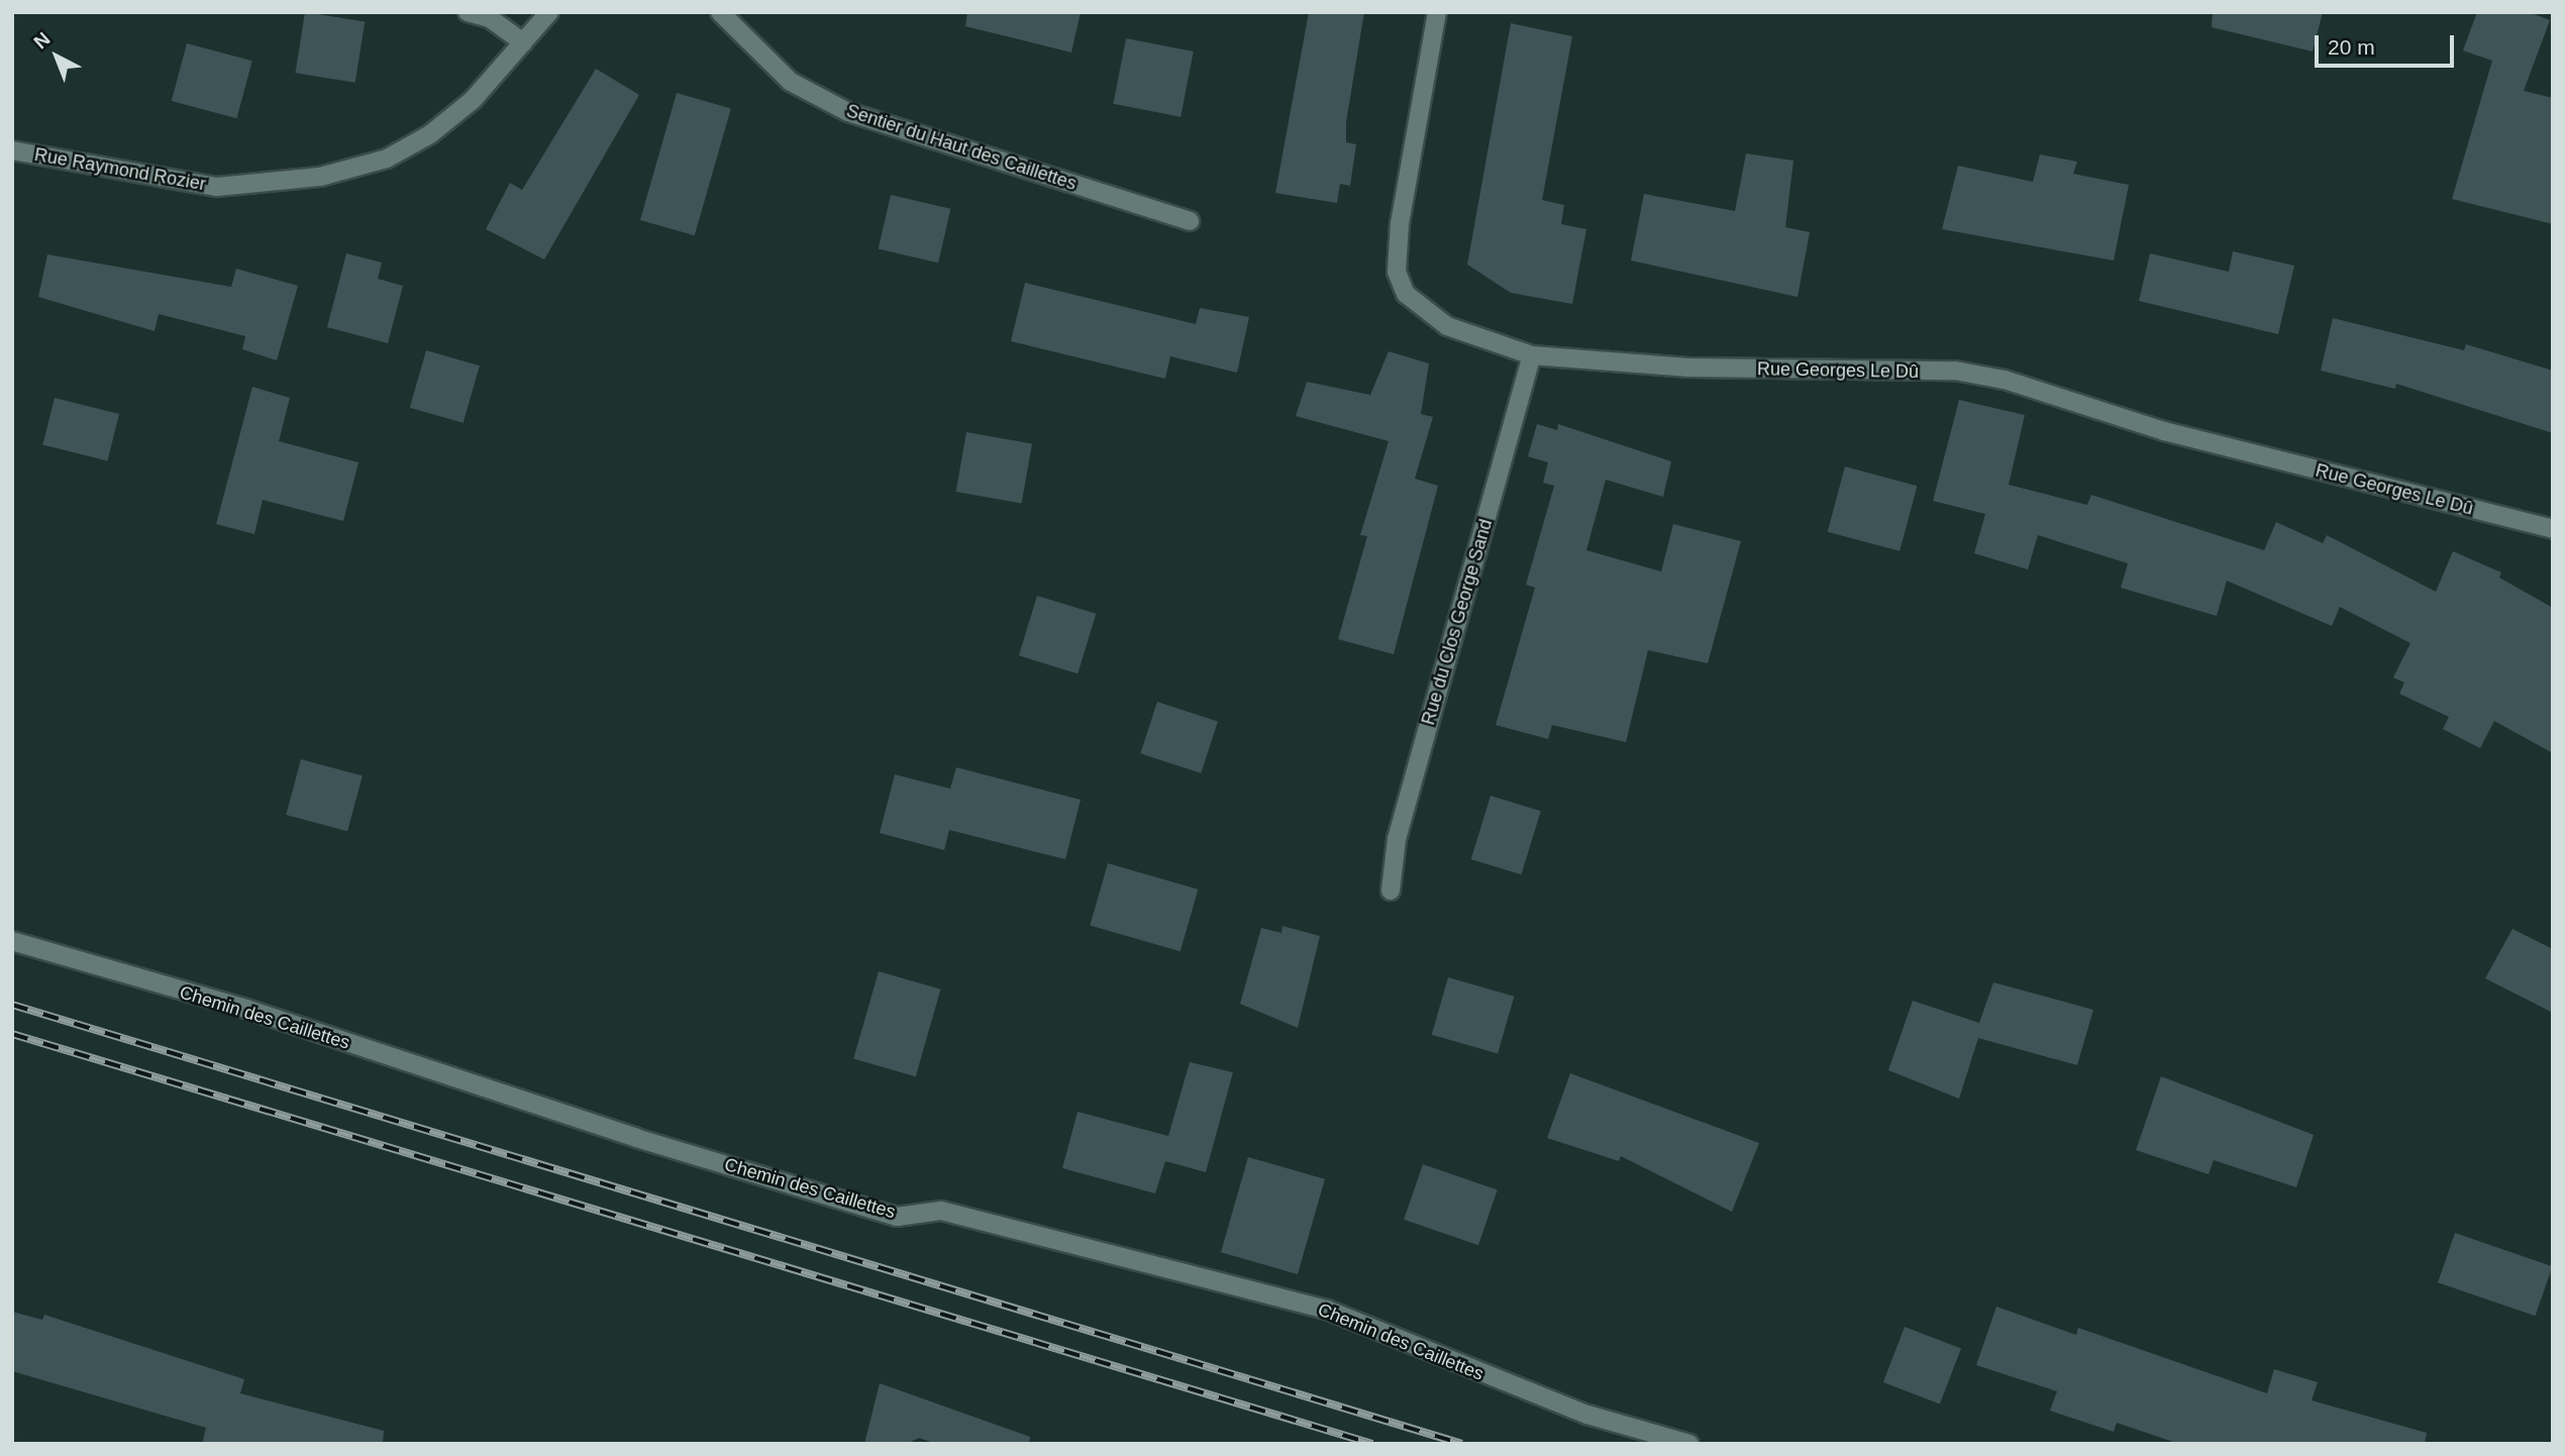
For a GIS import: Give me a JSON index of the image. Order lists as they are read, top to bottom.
{
  "streets": {
    "street": [
      "Sentier du Haut des Caillettes",
      "Rue Raymond Rozier",
      "Rue Georges Le Dû",
      "Rue du Clos George Sand",
      "Chemin des Caillettes"
    ]
  },
  "crossings": [
    ["Rue Georges Le Dû", "Rue du Clos George Sand"]
  ],
  "scale_bar": "20 m",
  "north": "top left"
}
